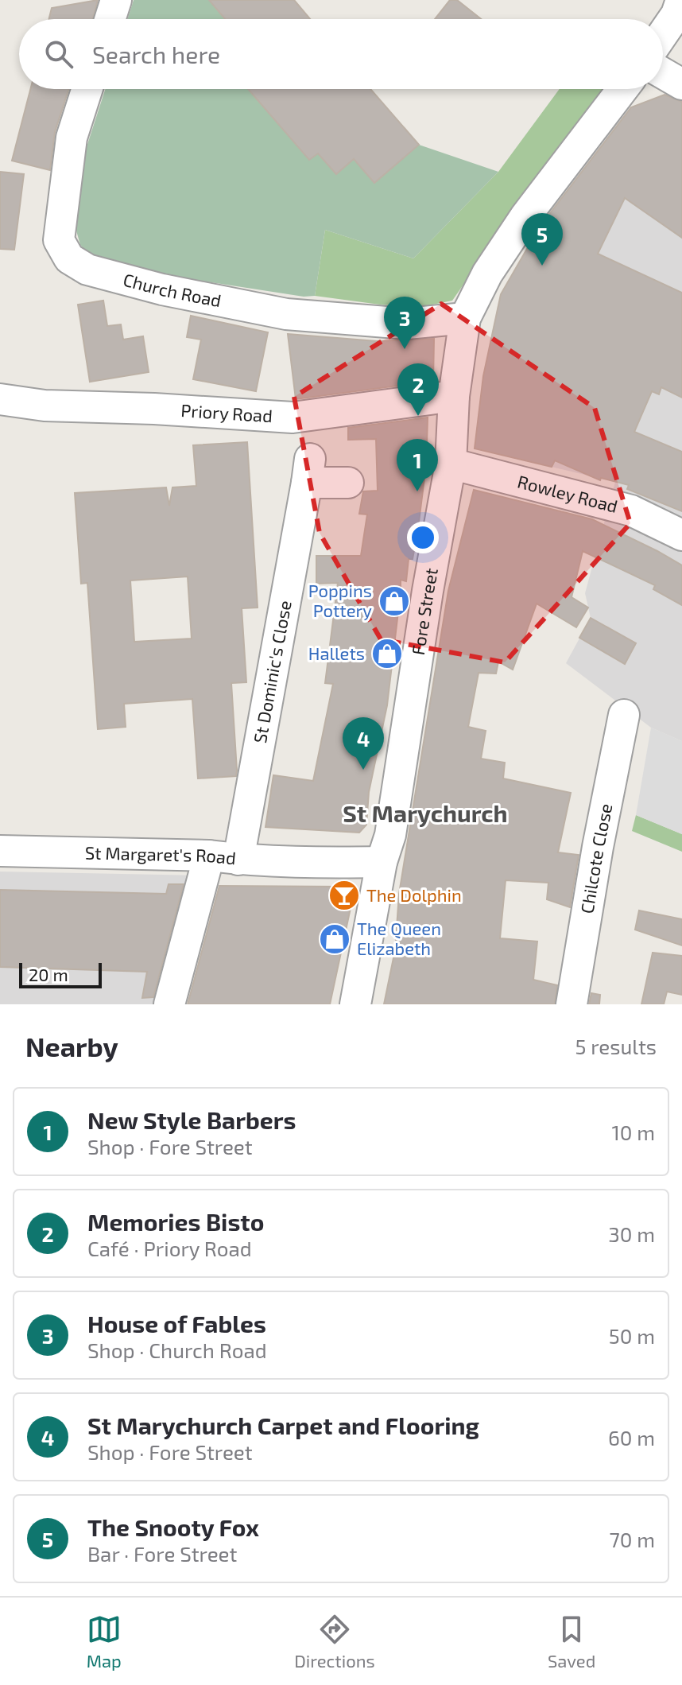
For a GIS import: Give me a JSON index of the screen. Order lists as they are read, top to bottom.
{
  "streets": {
    "street": [
      "Church Road",
      "Priory Road",
      "Rowley Road",
      "Fore Street",
      "St Dominic's Close",
      "St Margaret's Road",
      "Chilcote Close"
    ]
  },
  "crossings": [
    ["Church Road", "Fore Street"],
    ["Priory Road", "Fore Street"],
    ["Rowley Road", "Fore Street"],
    ["Fore Street", "St Margaret's Road"],
    ["St Dominic's Close", "St Margaret's Road"]
  ],
  "districts": ["St Marychurch"],
  "places": {
    "shop": ["Poppins Pottery", "Hallets", "The Queen Elizabeth"],
    "bar": ["The Dolphin"]
  },
  "scale_bar": "20 m",
  "page": {
    "search": "Search here",
    "pins": [
      "5",
      "3",
      "2",
      "1",
      "4"
    ],
    "scale": "20 m",
    "heading": ["Nearby", "5 results"],
    "list": [
      {
        "mark": "1",
        "name": "New Style Barbers",
        "note": "Shop · Fore Street",
        "value": "10 m"
      },
      {
        "mark": "2",
        "name": "Memories Bisto",
        "note": "Café · Priory Road",
        "value": "30 m"
      },
      {
        "mark": "3",
        "name": "House of Fables",
        "note": "Shop · Church Road",
        "value": "50 m"
      },
      {
        "mark": "4",
        "name": "St Marychurch Carpet and Flooring",
        "note": "Shop · Fore Street",
        "value": "60 m"
      },
      {
        "mark": "5",
        "name": "The Snooty Fox",
        "note": "Bar · Fore Street",
        "value": "70 m"
      }
    ],
    "nav": ["Map", "Directions", "Saved"]
  }
}
